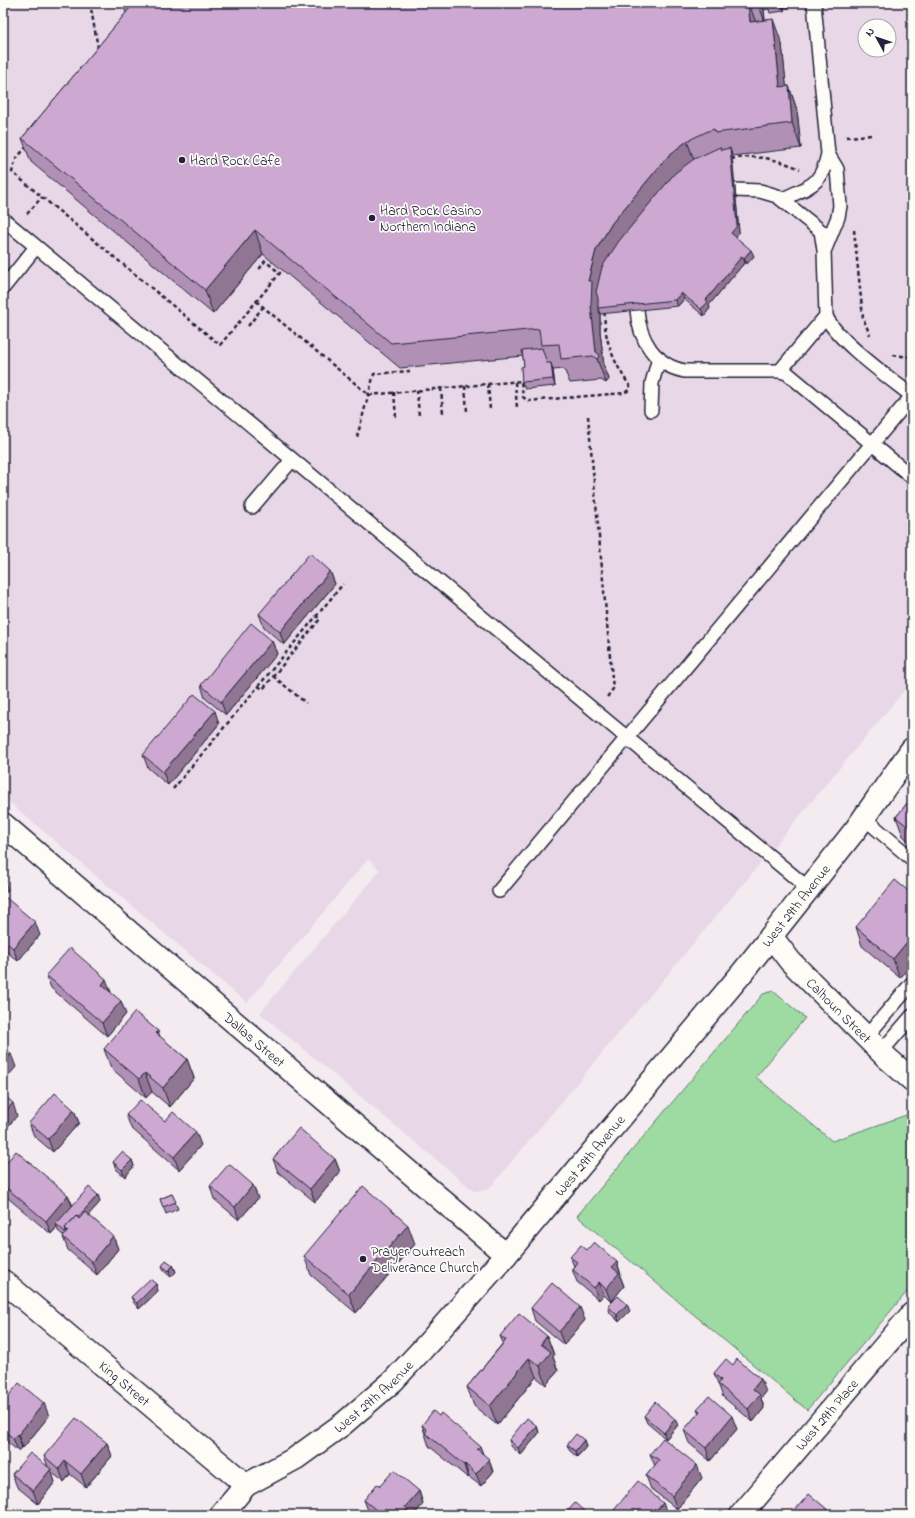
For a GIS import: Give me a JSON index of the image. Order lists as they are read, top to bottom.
{
  "streets": {
    "street": [
      "West 29th Avenue",
      "Calhoun Street",
      "Dallas Street",
      "King Street",
      "West 29th Place"
    ]
  },
  "crossings": [
    ["West 29th Avenue", "Calhoun Street"],
    ["West 29th Avenue", "Dallas Street"],
    ["West 29th Avenue", "King Street"]
  ],
  "places": ["Hard Rock Cafe", "Hard Rock Casino Northern Indiana", "Prayer Outreach Deliverance Church"],
  "north": "top left"
}
